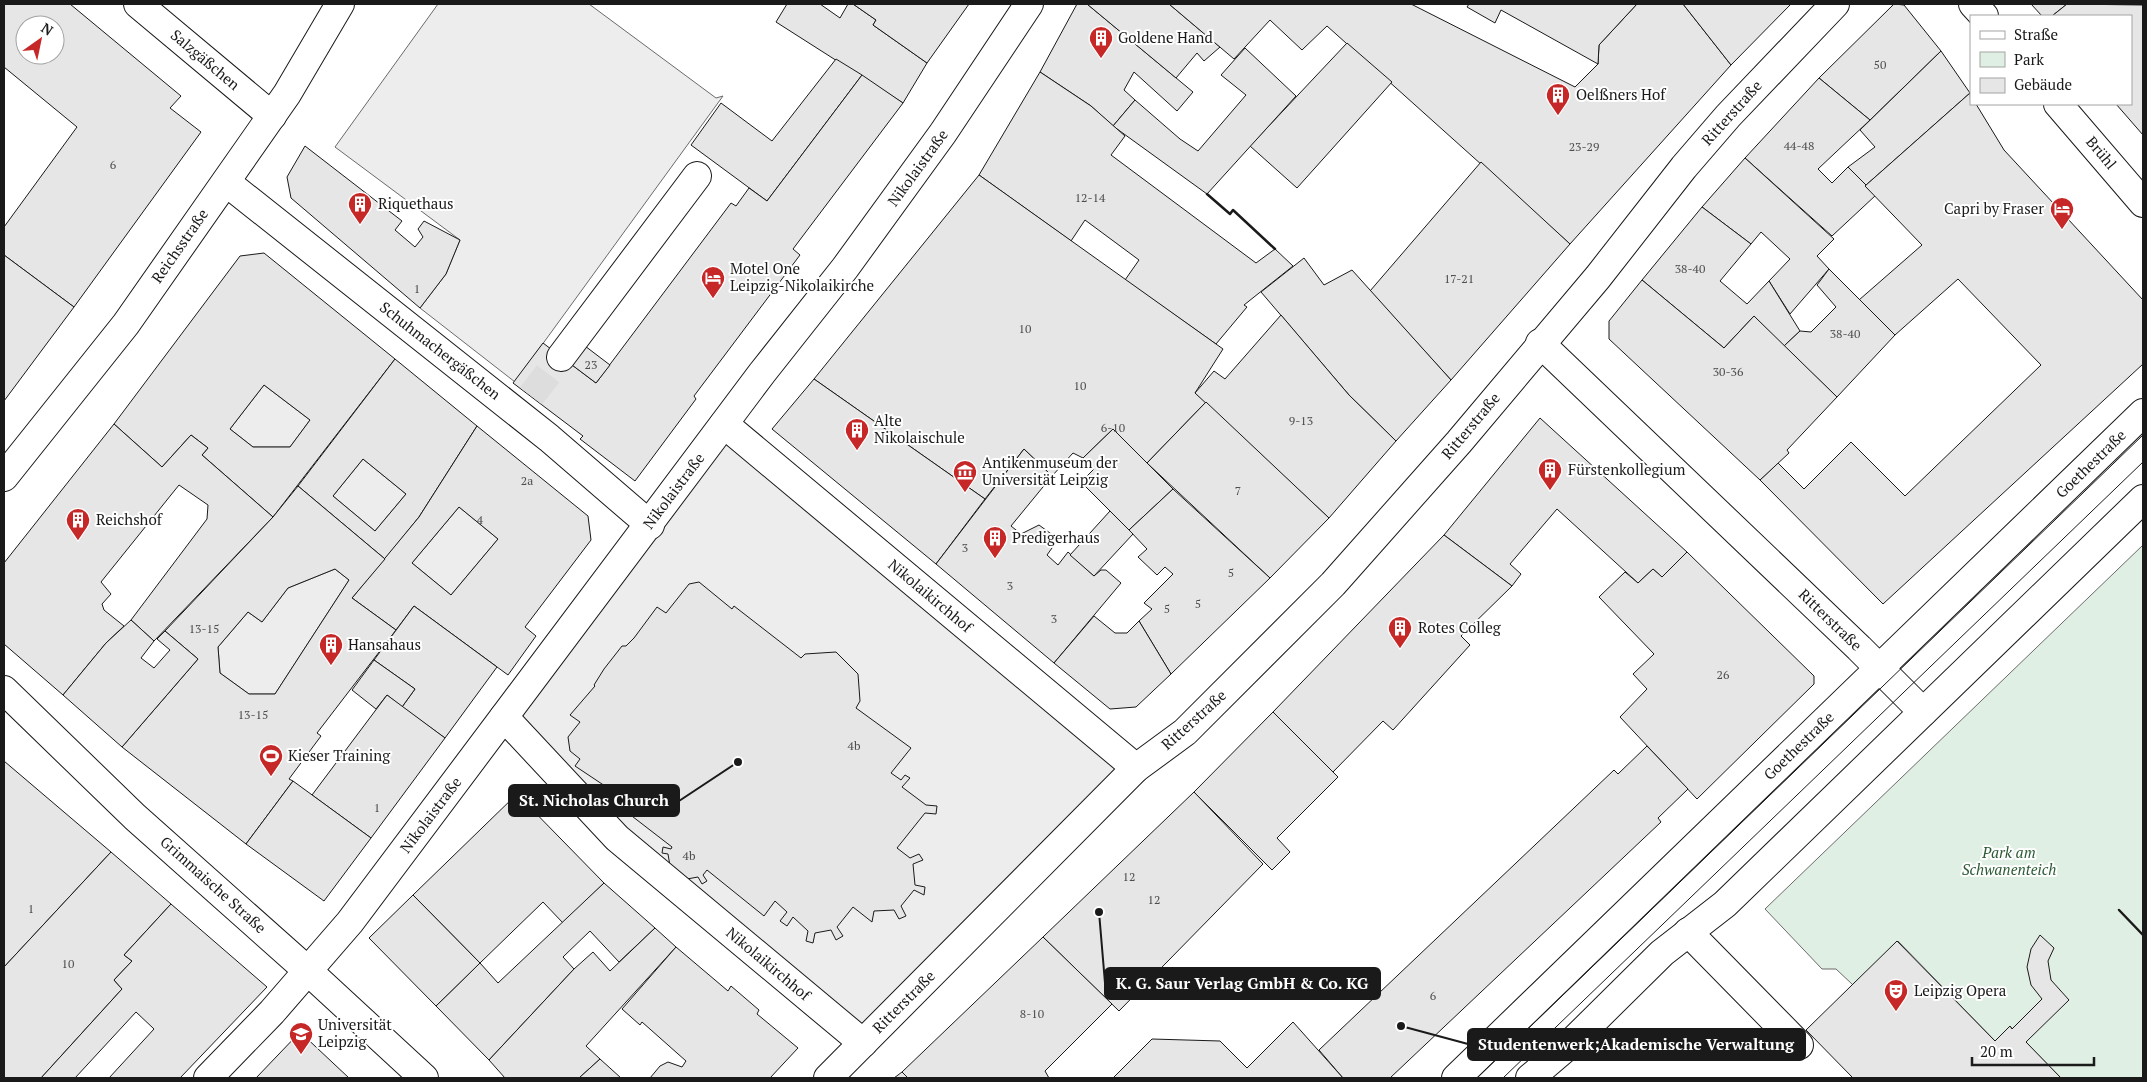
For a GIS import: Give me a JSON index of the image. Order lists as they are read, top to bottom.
{
  "streets": {
    "street": [
      "Salzgäßchen",
      "Ritterstraße",
      "Brühl",
      "Nikolaistraße",
      "Reichsstraße",
      "Schuhmachergäßchen",
      "Goethestraße",
      "Nikolaikirchhof",
      "Grimmaische Straße"
    ]
  },
  "crossings": [
    ["Salzgäßchen", "Reichsstraße"],
    ["Ritterstraße", "Goethestraße"],
    ["Ritterstraße", "Nikolaikirchhof"],
    ["Nikolaistraße", "Schuhmachergäßchen"],
    ["Nikolaistraße", "Nikolaikirchhof"],
    ["Nikolaistraße", "Grimmaische Straße"],
    ["Reichsstraße", "Schuhmachergäßchen"]
  ],
  "parks": ["Park am Schwanenteich"],
  "places": {
    "building": [
      "Goldene Hand",
      "Oelßners Hof",
      "Riquethaus",
      "Alte Nikolaischule",
      "Fürstenkollegium",
      "Reichshof",
      "Predigerhaus",
      "Rotes Colleg",
      "Hansahaus"
    ],
    "hotel": ["Capri by Fraser", "Motel One Leipzig-Nikolaikirche"],
    "museum": ["Antikenmuseum der Universität Leipzig"],
    "other": ["St. Nicholas Church", "K. G. Saur Verlag GmbH & Co. KG", "Studentenwerk;Akademische Verwaltung"],
    "sports": ["Kieser Training"],
    "theatre": ["Leipzig Opera"],
    "school or university": ["Universität Leipzig"]
  },
  "house_numbers": [
    "50",
    "44-48",
    "23-29",
    "6",
    "12-14",
    "38-40",
    "17-21",
    "1",
    "10",
    "38-40",
    "23",
    "30-36",
    "10",
    "9-13",
    "6-10",
    "2a",
    "7",
    "4",
    "3",
    "5",
    "3",
    "5",
    "5",
    "3",
    "13-15",
    "26",
    "13-15",
    "4b",
    "1",
    "4b",
    "12",
    "12",
    "1",
    "10",
    "6",
    "8-10"
  ],
  "legend": ["Straße", "Park", "Gebäude"],
  "scale_bar": "20 m",
  "north": "top right"
}
